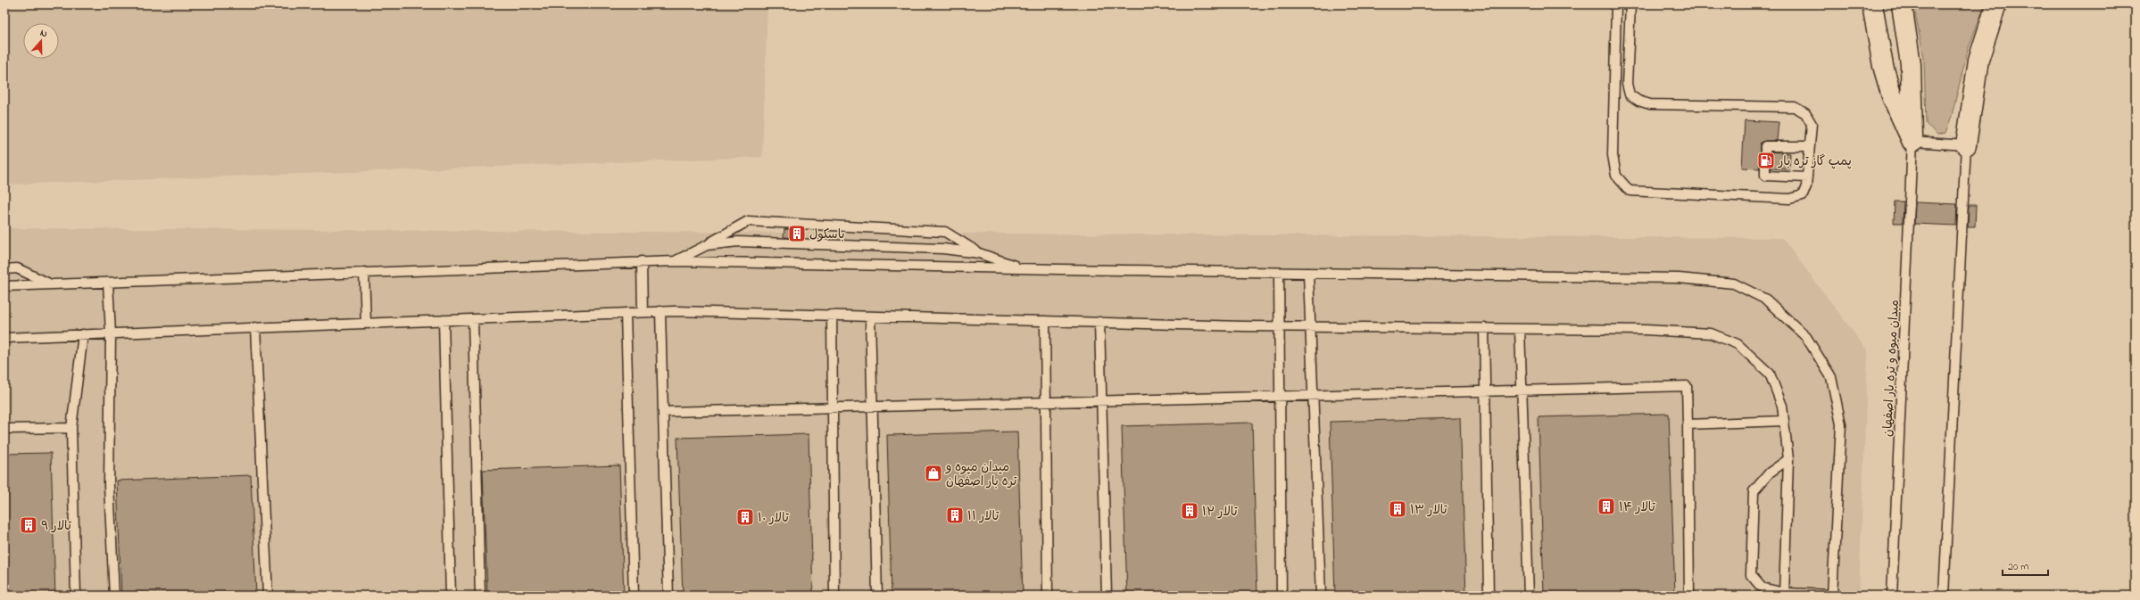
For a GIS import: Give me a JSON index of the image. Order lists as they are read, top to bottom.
{
  "streets": {
    "lane": ["میدان میوه و تره بار اصفهان"]
  },
  "places": {
    "fuel station": ["پمپ گاز تره بار"],
    "building": [
      "باسكول",
      "تالار ۱۴",
      "تالار ۱۳",
      "تالار ۱۲",
      "تالار ۱۱",
      "تالار ۱۰",
      "تالار ۹"
    ],
    "shop": ["میدان میوه و تره بار اصفهان"]
  },
  "scale_bar": "20 m",
  "north": "top"
}
